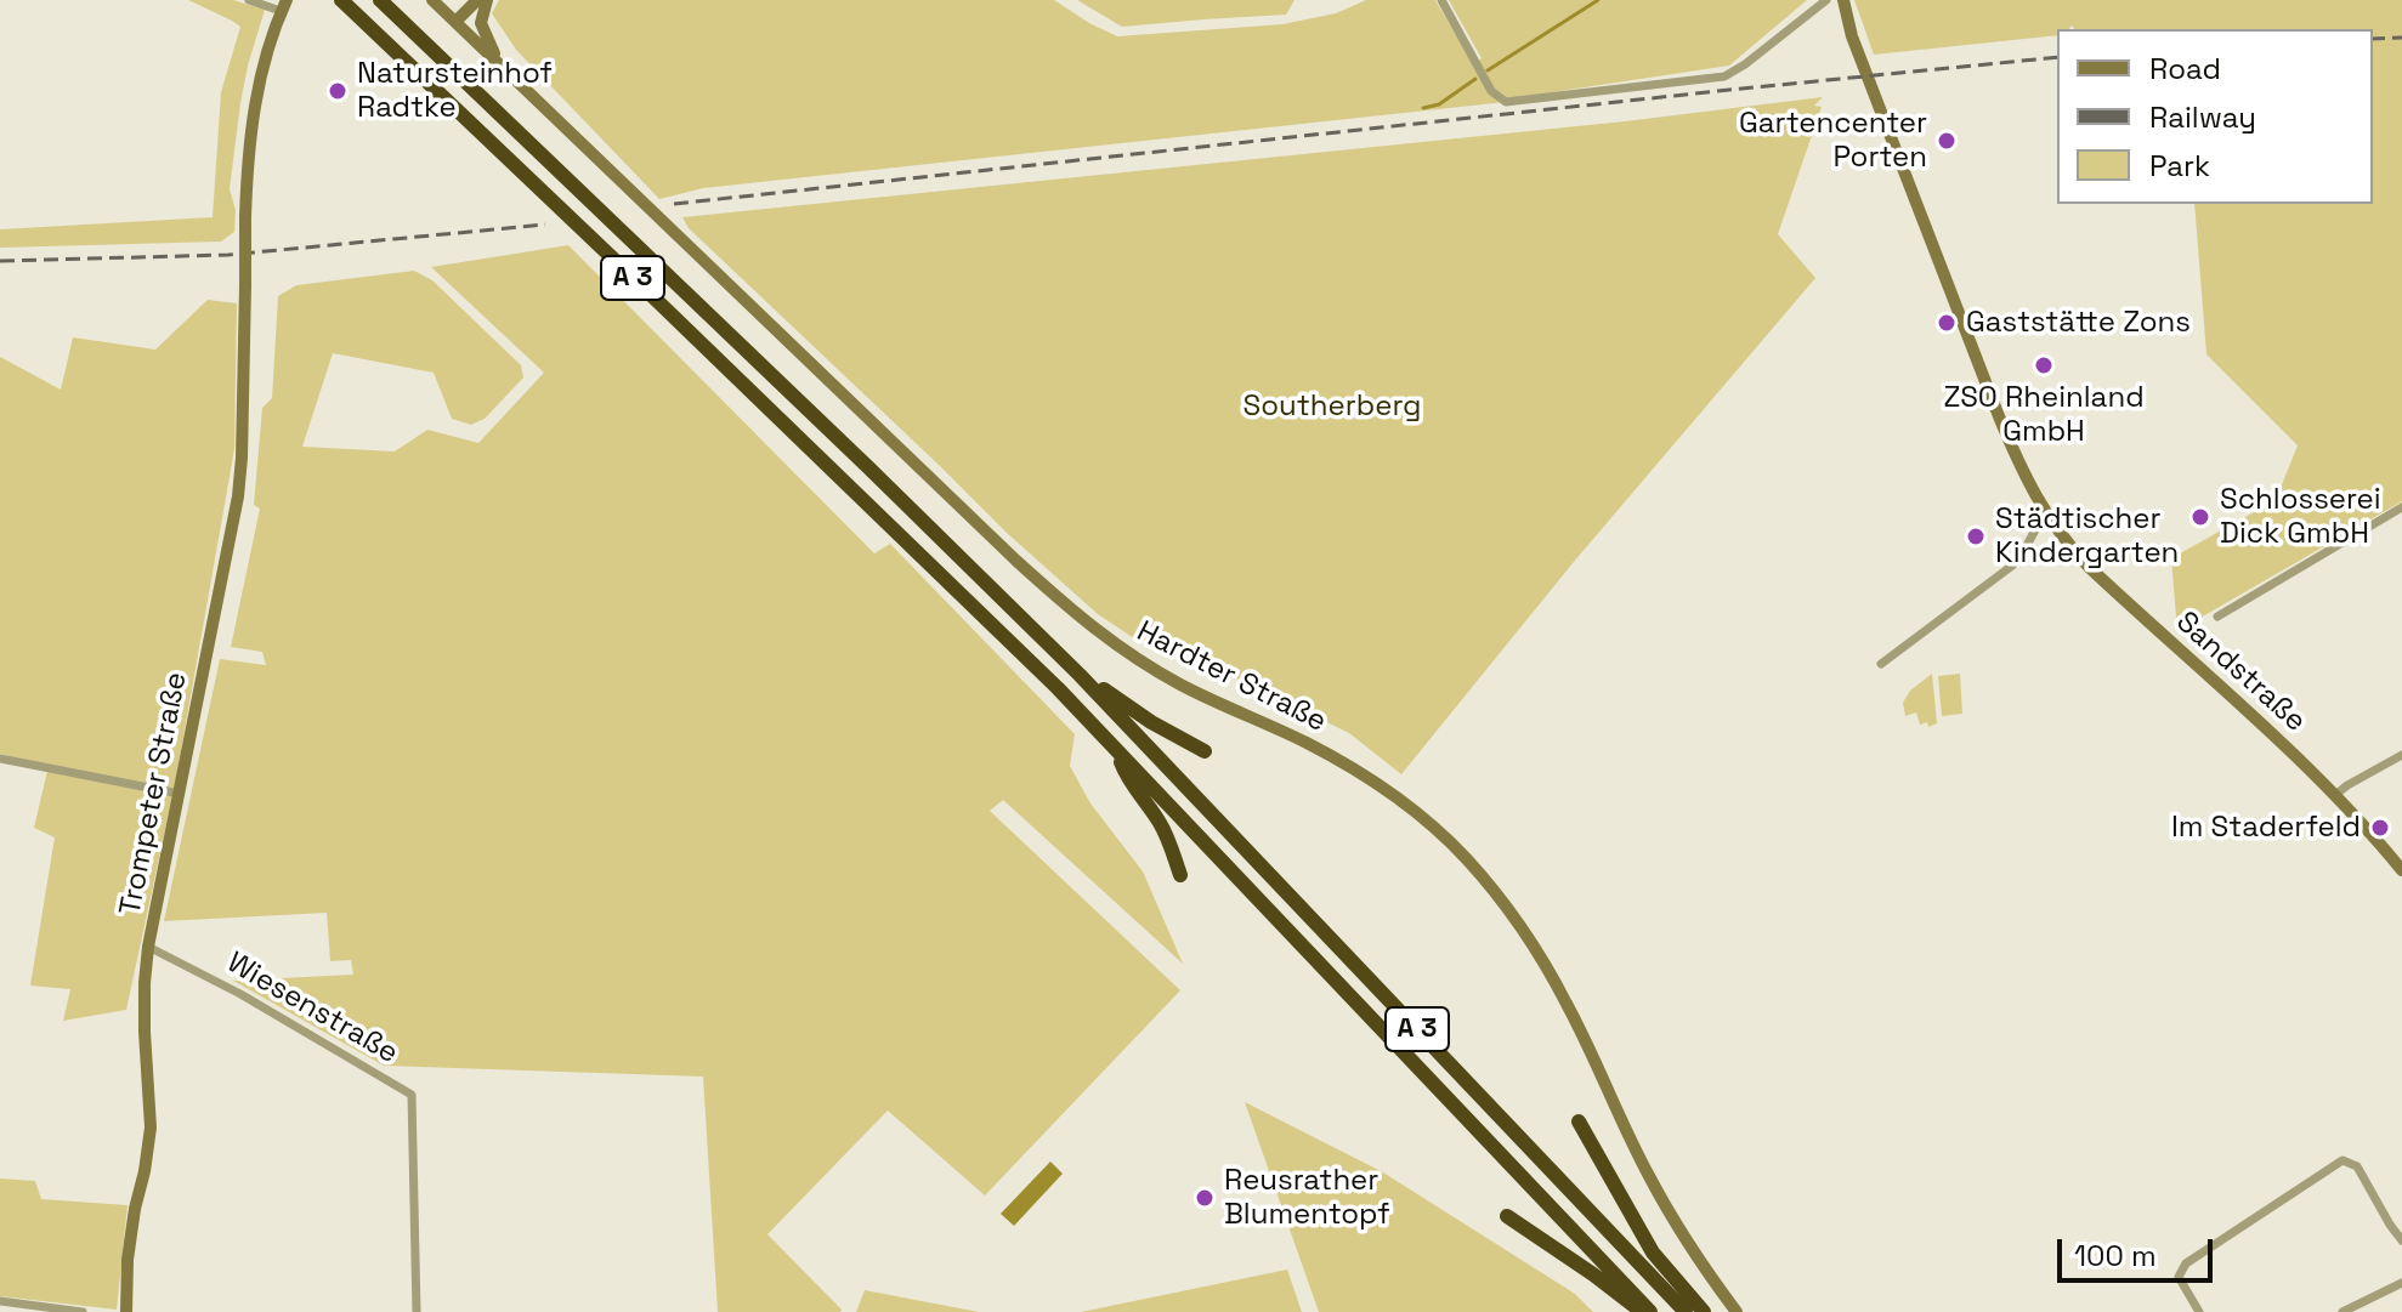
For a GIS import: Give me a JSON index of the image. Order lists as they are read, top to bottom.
{
  "streets": {
    "highway": ["A 3"],
    "main road": ["Sandstraße", "Hardter Straße", "Trompeter Straße"],
    "street": ["Wiesenstraße"]
  },
  "crossings": [
    ["Trompeter Straße", "Wiesenstraße"]
  ],
  "parks": ["Southerberg"],
  "places": [
    "Natursteinhof Radtke",
    "Gartencenter Porten",
    "Gaststätte Zons",
    "ZSO Rheinland GmbH",
    "Schlosserei Dick GmbH",
    "Städtischer Kindergarten",
    "Im Staderfeld",
    "Reusrather Blumentopf"
  ],
  "legend": ["Road", "Railway", "Park"],
  "scale_bar": "100 m"
}
